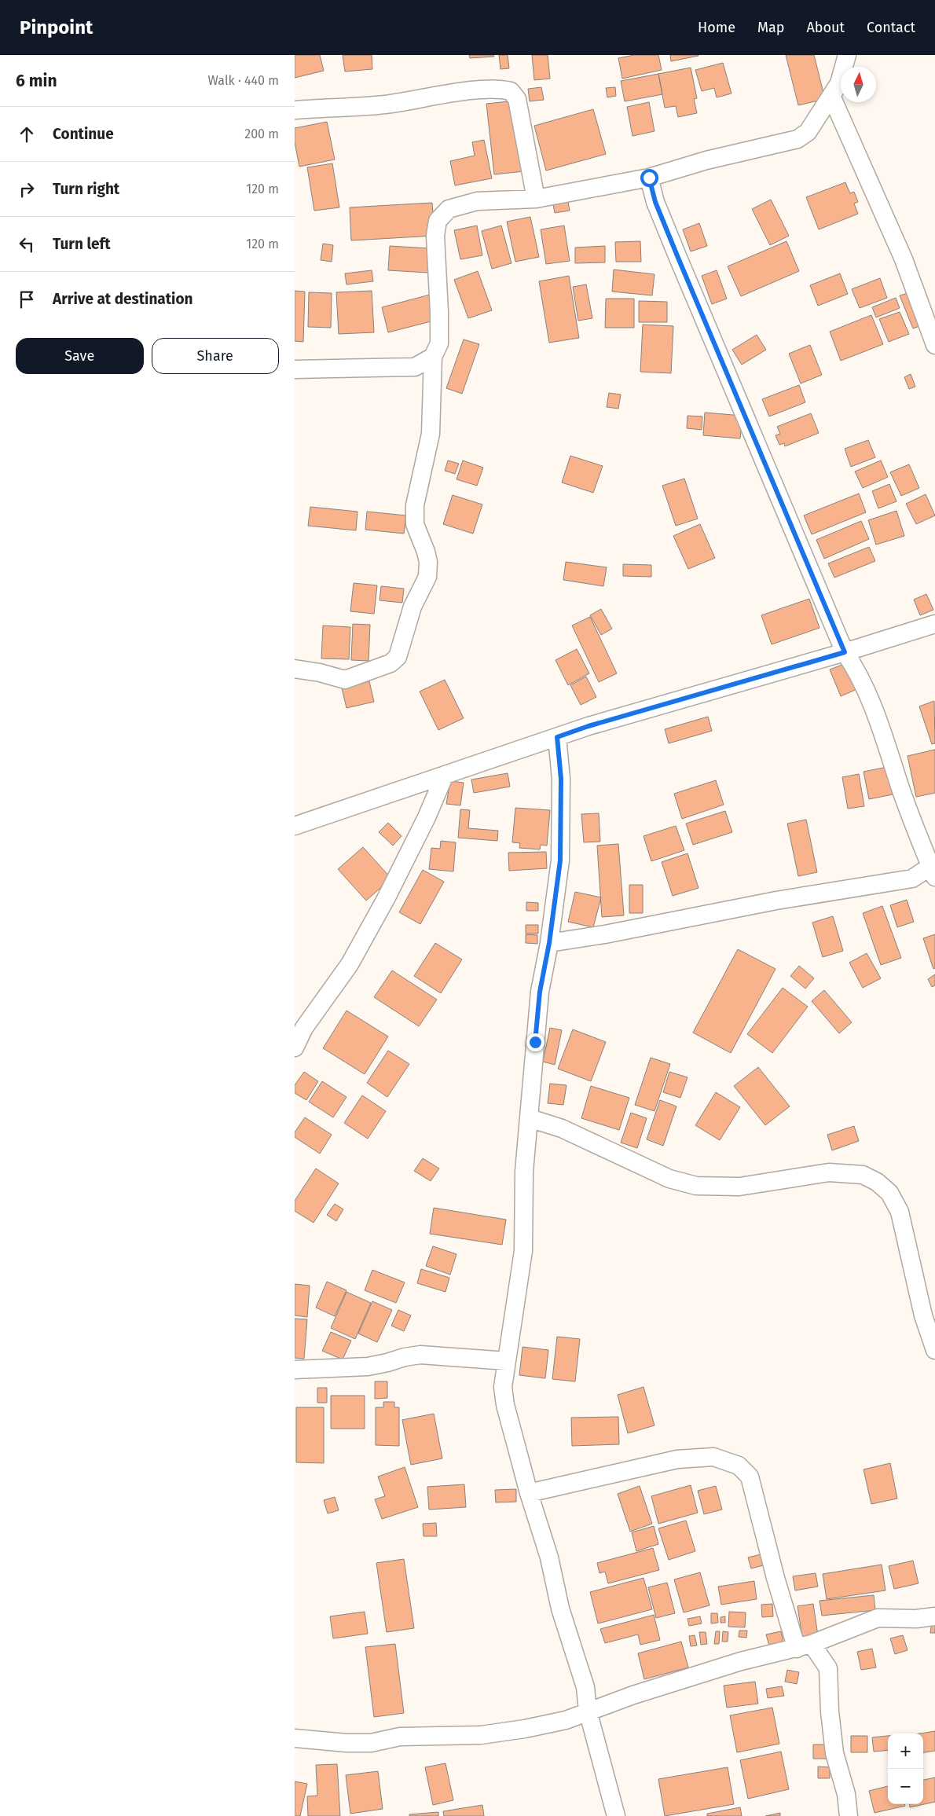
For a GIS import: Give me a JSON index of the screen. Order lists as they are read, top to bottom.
{
  "north": "top",
  "page": {
    "header": "Pinpoint",
    "nav": [
      "Home",
      "Map",
      "About",
      "Contact"
    ],
    "heading": ["6 min", "Walk · 440 m"],
    "list": [
      ["Continue", "200 m"],
      ["Turn right", "120 m"],
      ["Turn left", "120 m"],
      "Arrive at destination"
    ],
    "buttons": ["Save", "Share"],
    "map_buttons": ["+", "−"]
  }
}
